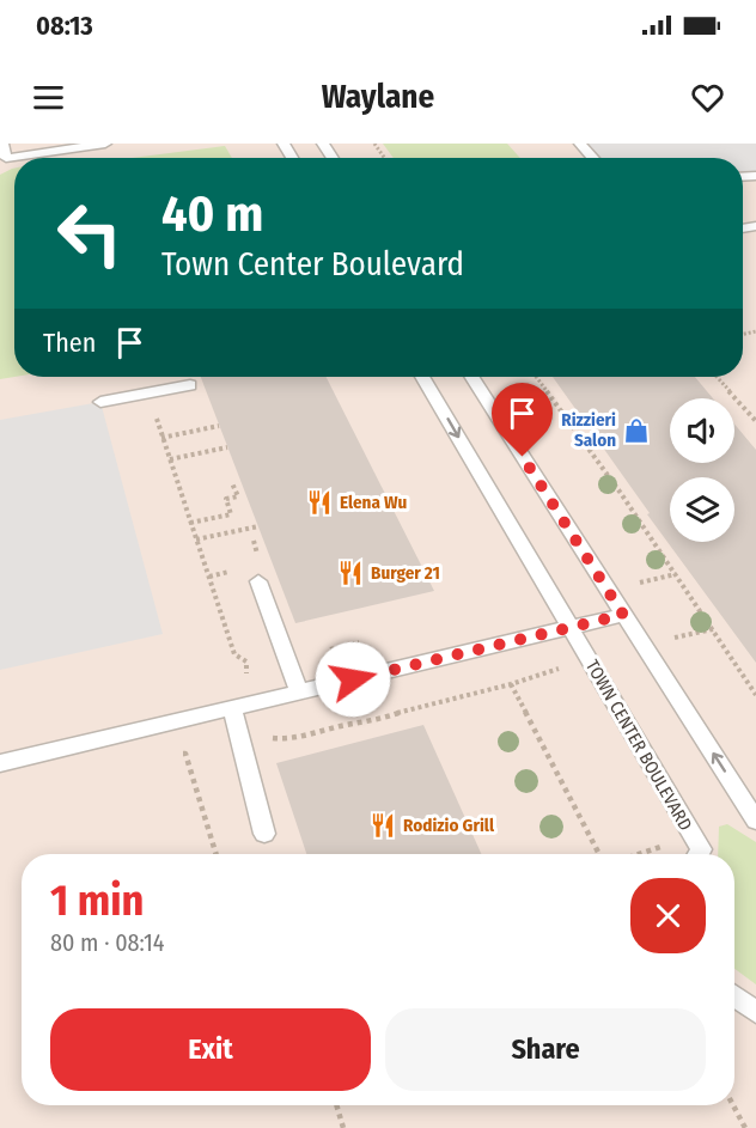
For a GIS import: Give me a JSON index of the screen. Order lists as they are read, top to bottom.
{
  "streets": {
    "lane": ["TOWN CENTER BOULEVARD"]
  },
  "places": {
    "shop": ["Rizzieri Salon"],
    "restaurant": ["Elena Wu", "Burger 21", "Rodizio Grill"]
  },
  "page": {
    "status": "08:13",
    "header": "Waylane",
    "turn": ["40 m", "Town Center Boulevard"],
    "then": "Then",
    "heading": ["1 min", "80 m · 08:14"],
    "buttons": ["Exit", "Share"]
  }
}
